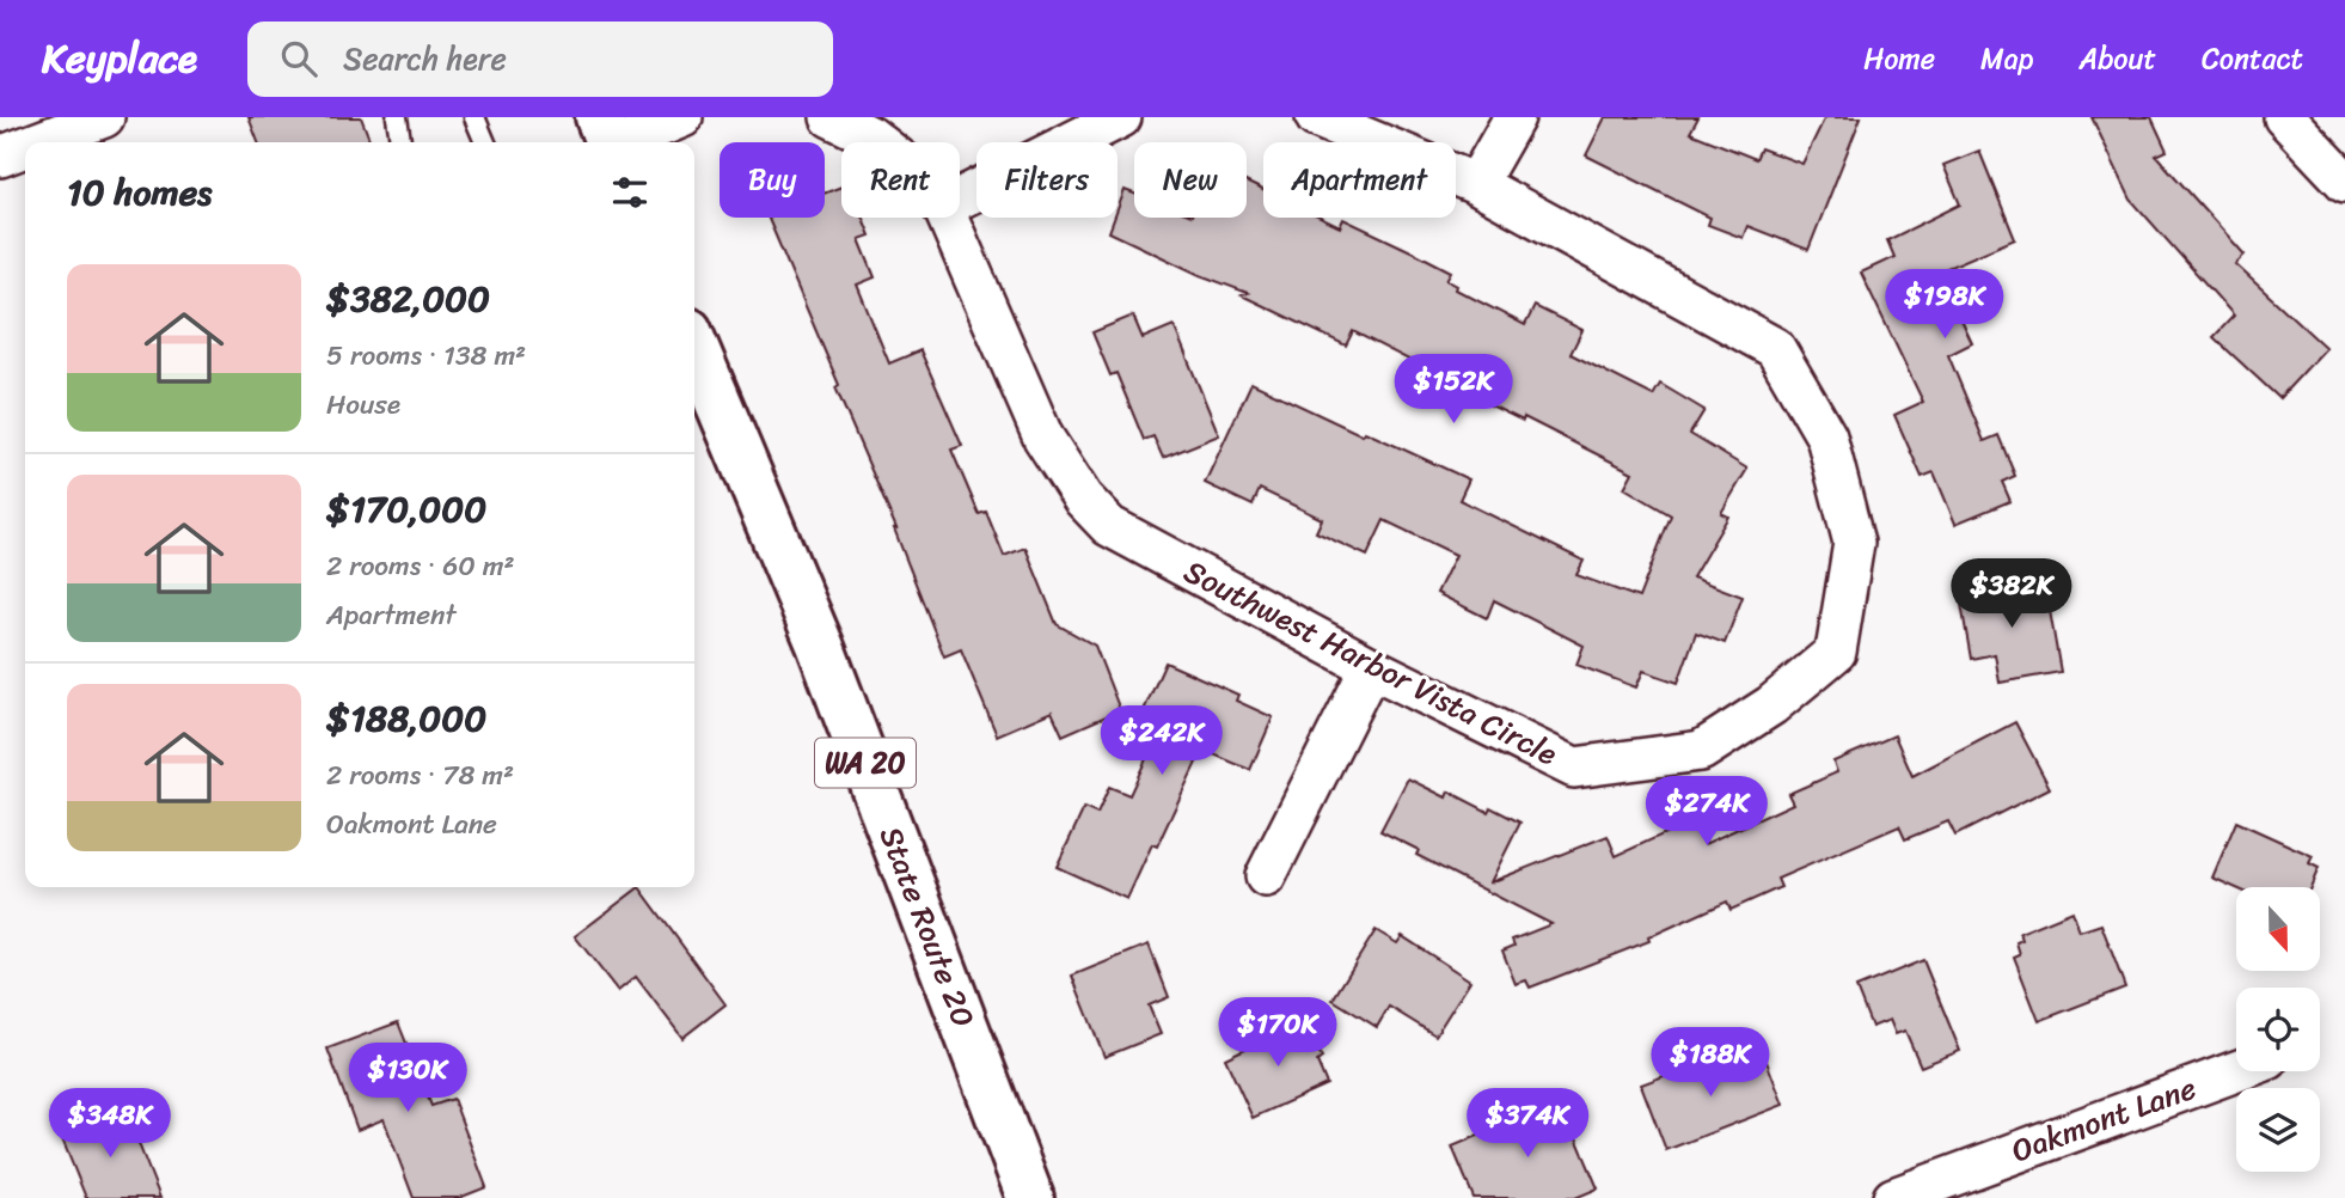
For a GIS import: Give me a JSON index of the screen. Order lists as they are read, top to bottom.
{
  "streets": {
    "main road": ["WA 20", "State Route 20"],
    "street": ["Southwest Harbor Vista Circle", "Oakmont Lane"]
  },
  "north": "bottom",
  "page": {
    "header": "Keyplace",
    "search": "Search here",
    "nav": [
      "Home",
      "Map",
      "About",
      "Contact"
    ],
    "chip": [
      "Buy",
      "Rent",
      "Filters",
      "New",
      "Apartment"
    ],
    "heading": "10 homes",
    "list": [
      {
        "name": "$382,000",
        "note": "5 rooms · 138 m² · House"
      },
      {
        "name": "$170,000",
        "note": "2 rooms · 60 m² · Apartment"
      },
      {
        "name": "$188,000",
        "note": "2 rooms · 78 m² · Oakmont Lane"
      }
    ],
    "price": [
      "$198K",
      "$152K",
      "$382K",
      "$242K",
      "$274K",
      "$170K",
      "$188K",
      "$130K",
      "$348K",
      "$374K"
    ]
  }
}
